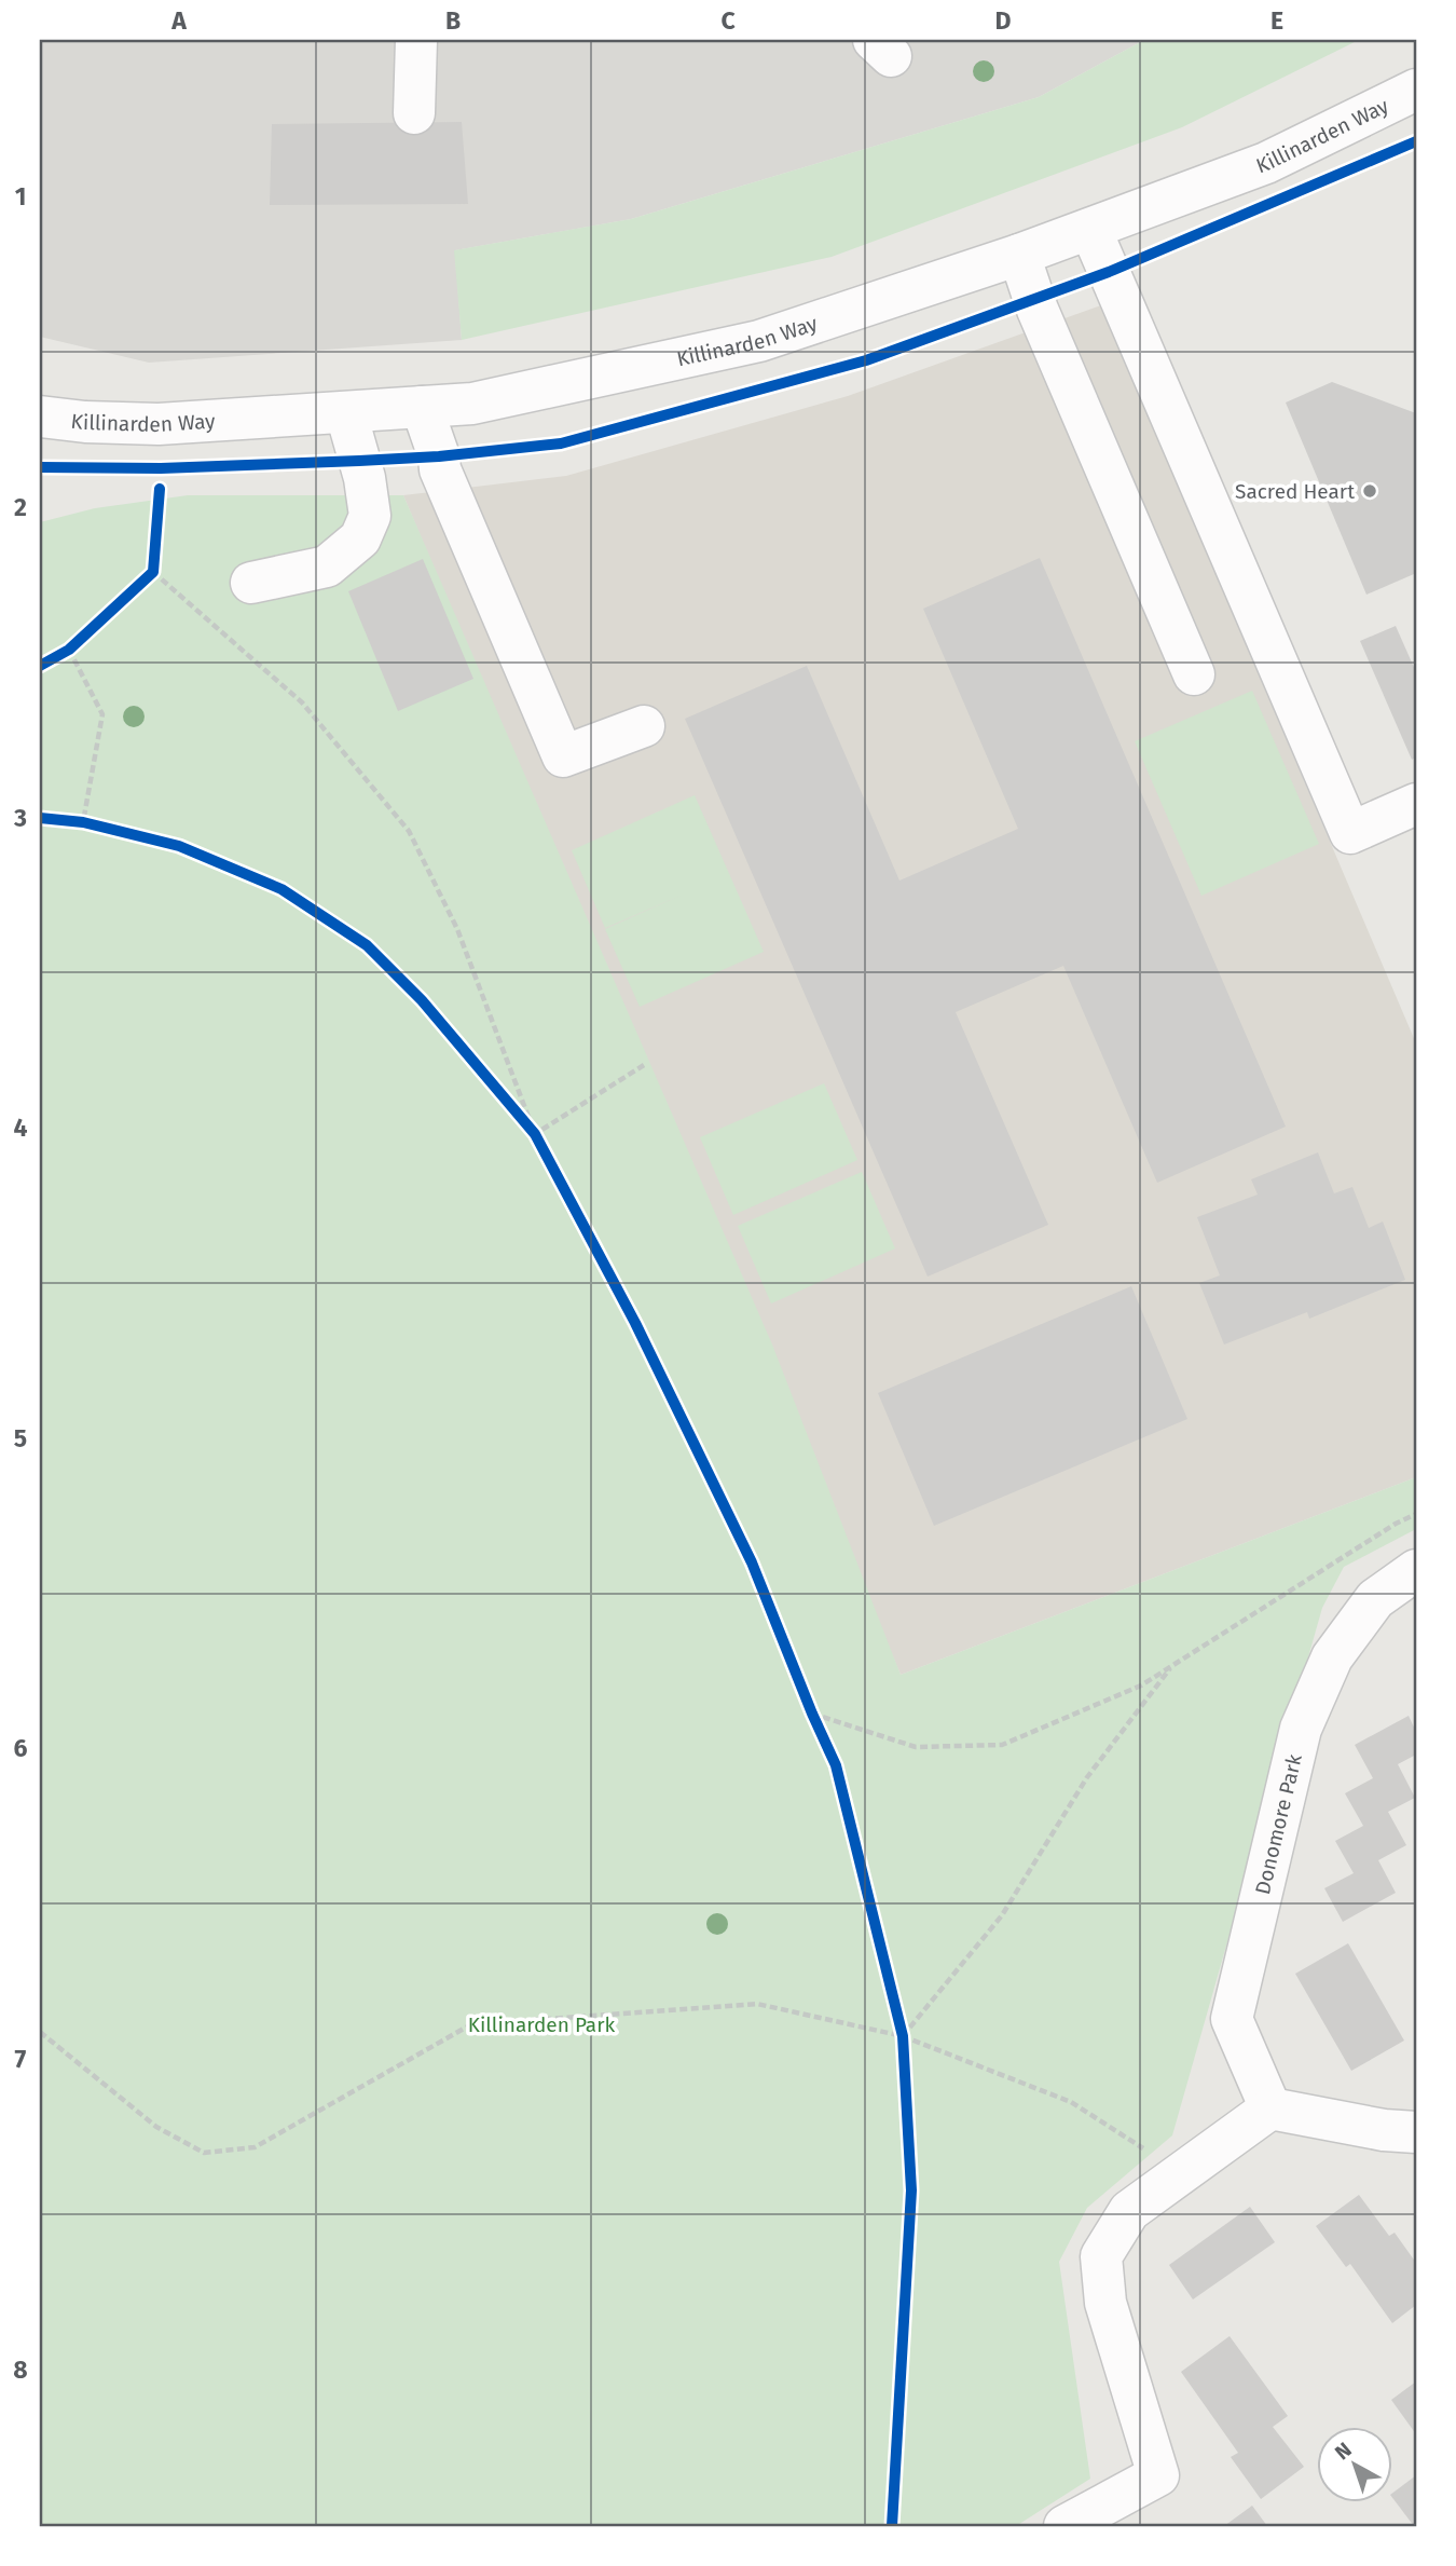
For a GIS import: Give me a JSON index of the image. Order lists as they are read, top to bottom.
{
  "streets": {
    "street": ["Killinarden Way", "Donomore Park"]
  },
  "parks": ["Killinarden Park"],
  "places": ["Sacred Heart"],
  "north": "top left",
  "grid": {
    "columns": [
      "A",
      "B",
      "C",
      "D",
      "E"
    ],
    "rows": [
      "1",
      "2",
      "3",
      "4",
      "5",
      "6",
      "7",
      "8"
    ]
  }
}
